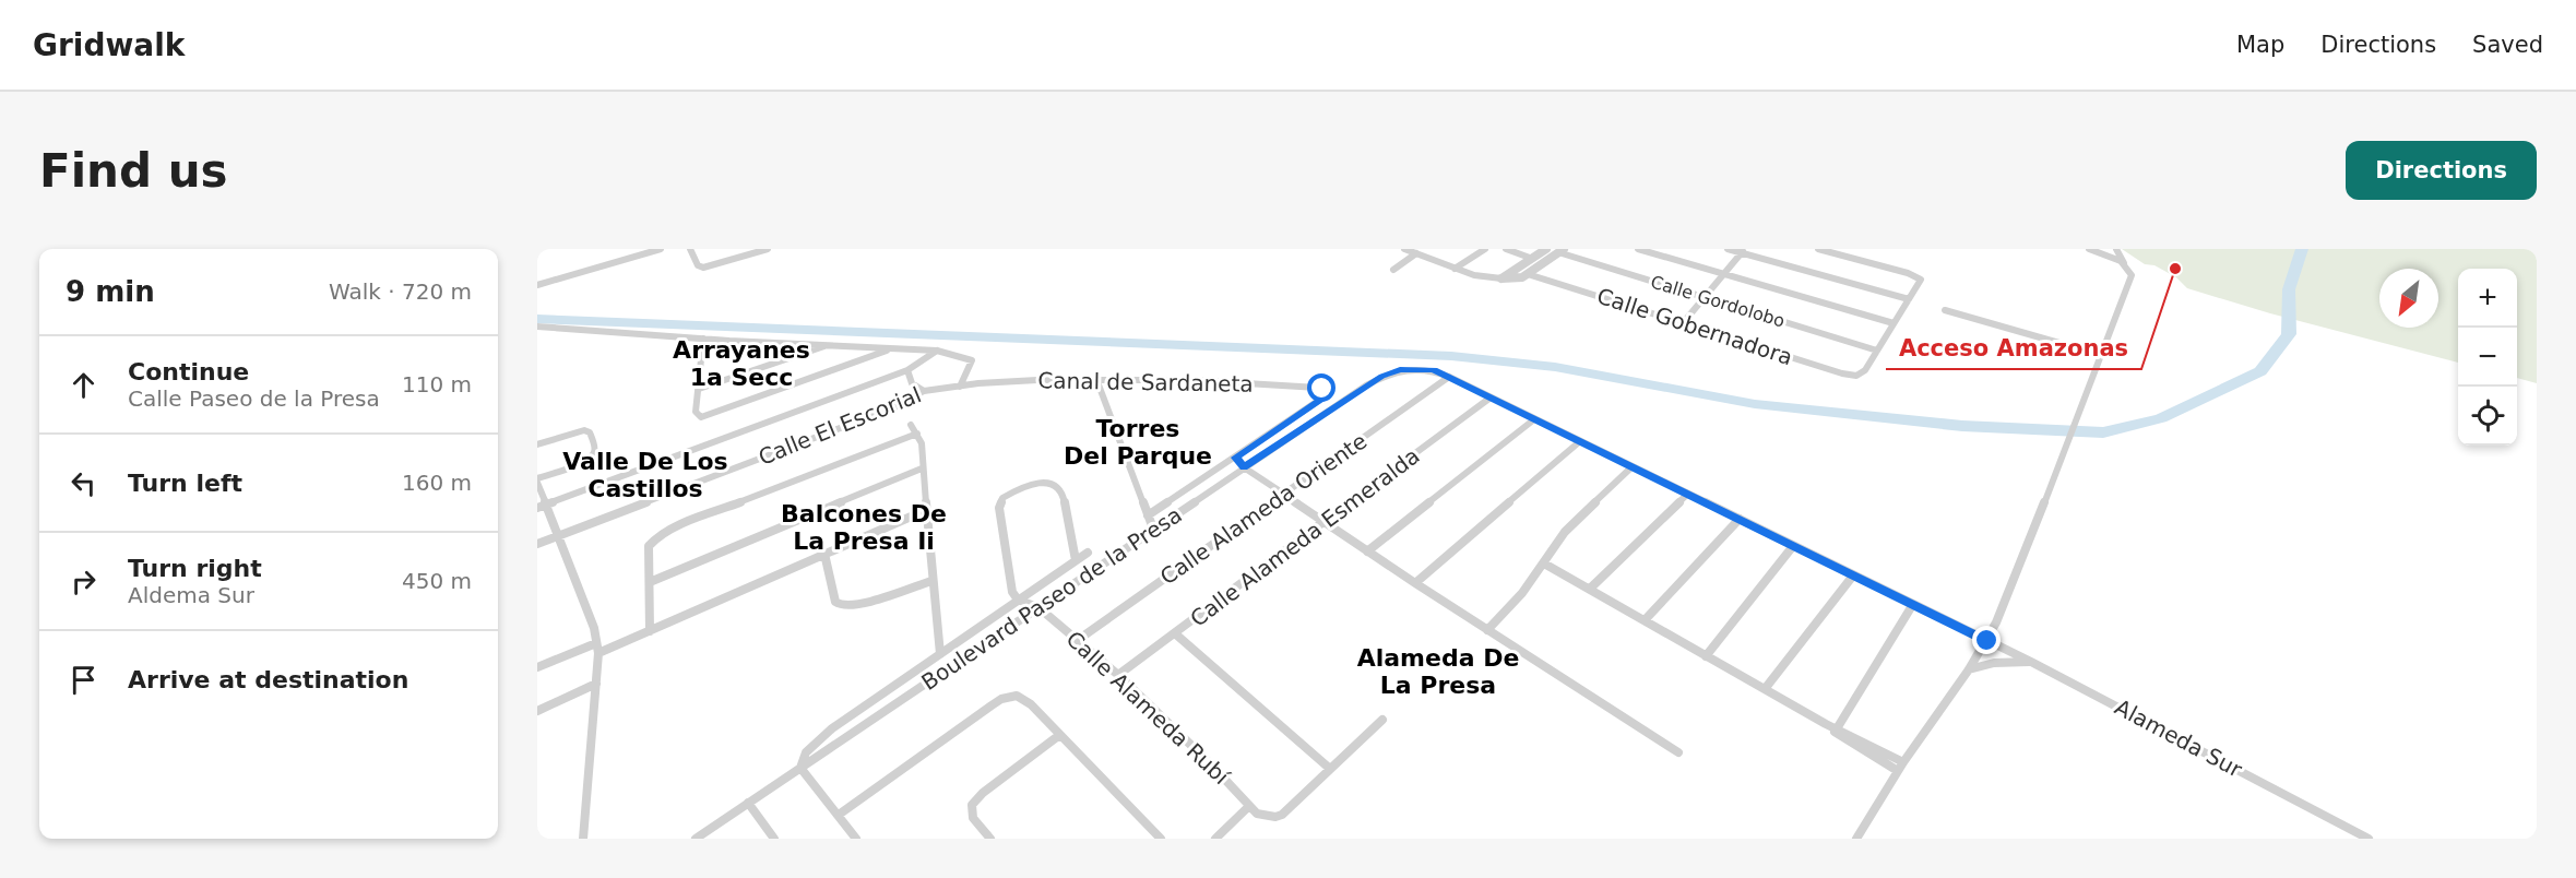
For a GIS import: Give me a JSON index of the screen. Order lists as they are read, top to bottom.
{
  "streets": {
    "street": [
      "Calle Gordolobo",
      "Calle Gobernadora",
      "Canal de Sardaneta",
      "Calle El Escorial",
      "Calle Alameda Oriente",
      "Calle Alameda Esmeralda",
      "Boulevard Paseo de la Presa",
      "Calle Alameda Rubí",
      "Alameda Sur"
    ]
  },
  "crossings": [
    ["Calle Gordolobo", "Calle Gobernadora"],
    ["Canal de Sardaneta", "Calle El Escorial"],
    ["Calle Alameda Oriente", "Calle Alameda Rubí"],
    ["Calle Alameda Oriente", "Alameda Sur"],
    ["Calle Alameda Esmeralda", "Calle Alameda Rubí"],
    ["Calle Alameda Esmeralda", "Alameda Sur"],
    ["Boulevard Paseo de la Presa", "Calle Alameda Rubí"],
    ["Boulevard Paseo de la Presa", "Alameda Sur"]
  ],
  "districts": [
    "Arrayanes 1a Secc",
    "Torres Del Parque",
    "Valle De Los Castillos",
    "Balcones De La Presa Ii",
    "Alameda De La Presa"
  ],
  "places": ["Acceso Amazonas"],
  "north": "bottom left",
  "page": {
    "header": "Gridwalk",
    "nav": ["Map", "Directions", "Saved"],
    "buttons": "Directions",
    "title": "Find us",
    "heading": ["9 min", "Walk · 720 m"],
    "map_buttons": ["+", "−"],
    "list": [
      ["Continue", "Calle Paseo de la Presa", "110 m"],
      ["Turn left", "160 m"],
      ["Turn right", "Aldema Sur", "450 m"],
      "Arrive at destination"
    ]
  }
}
